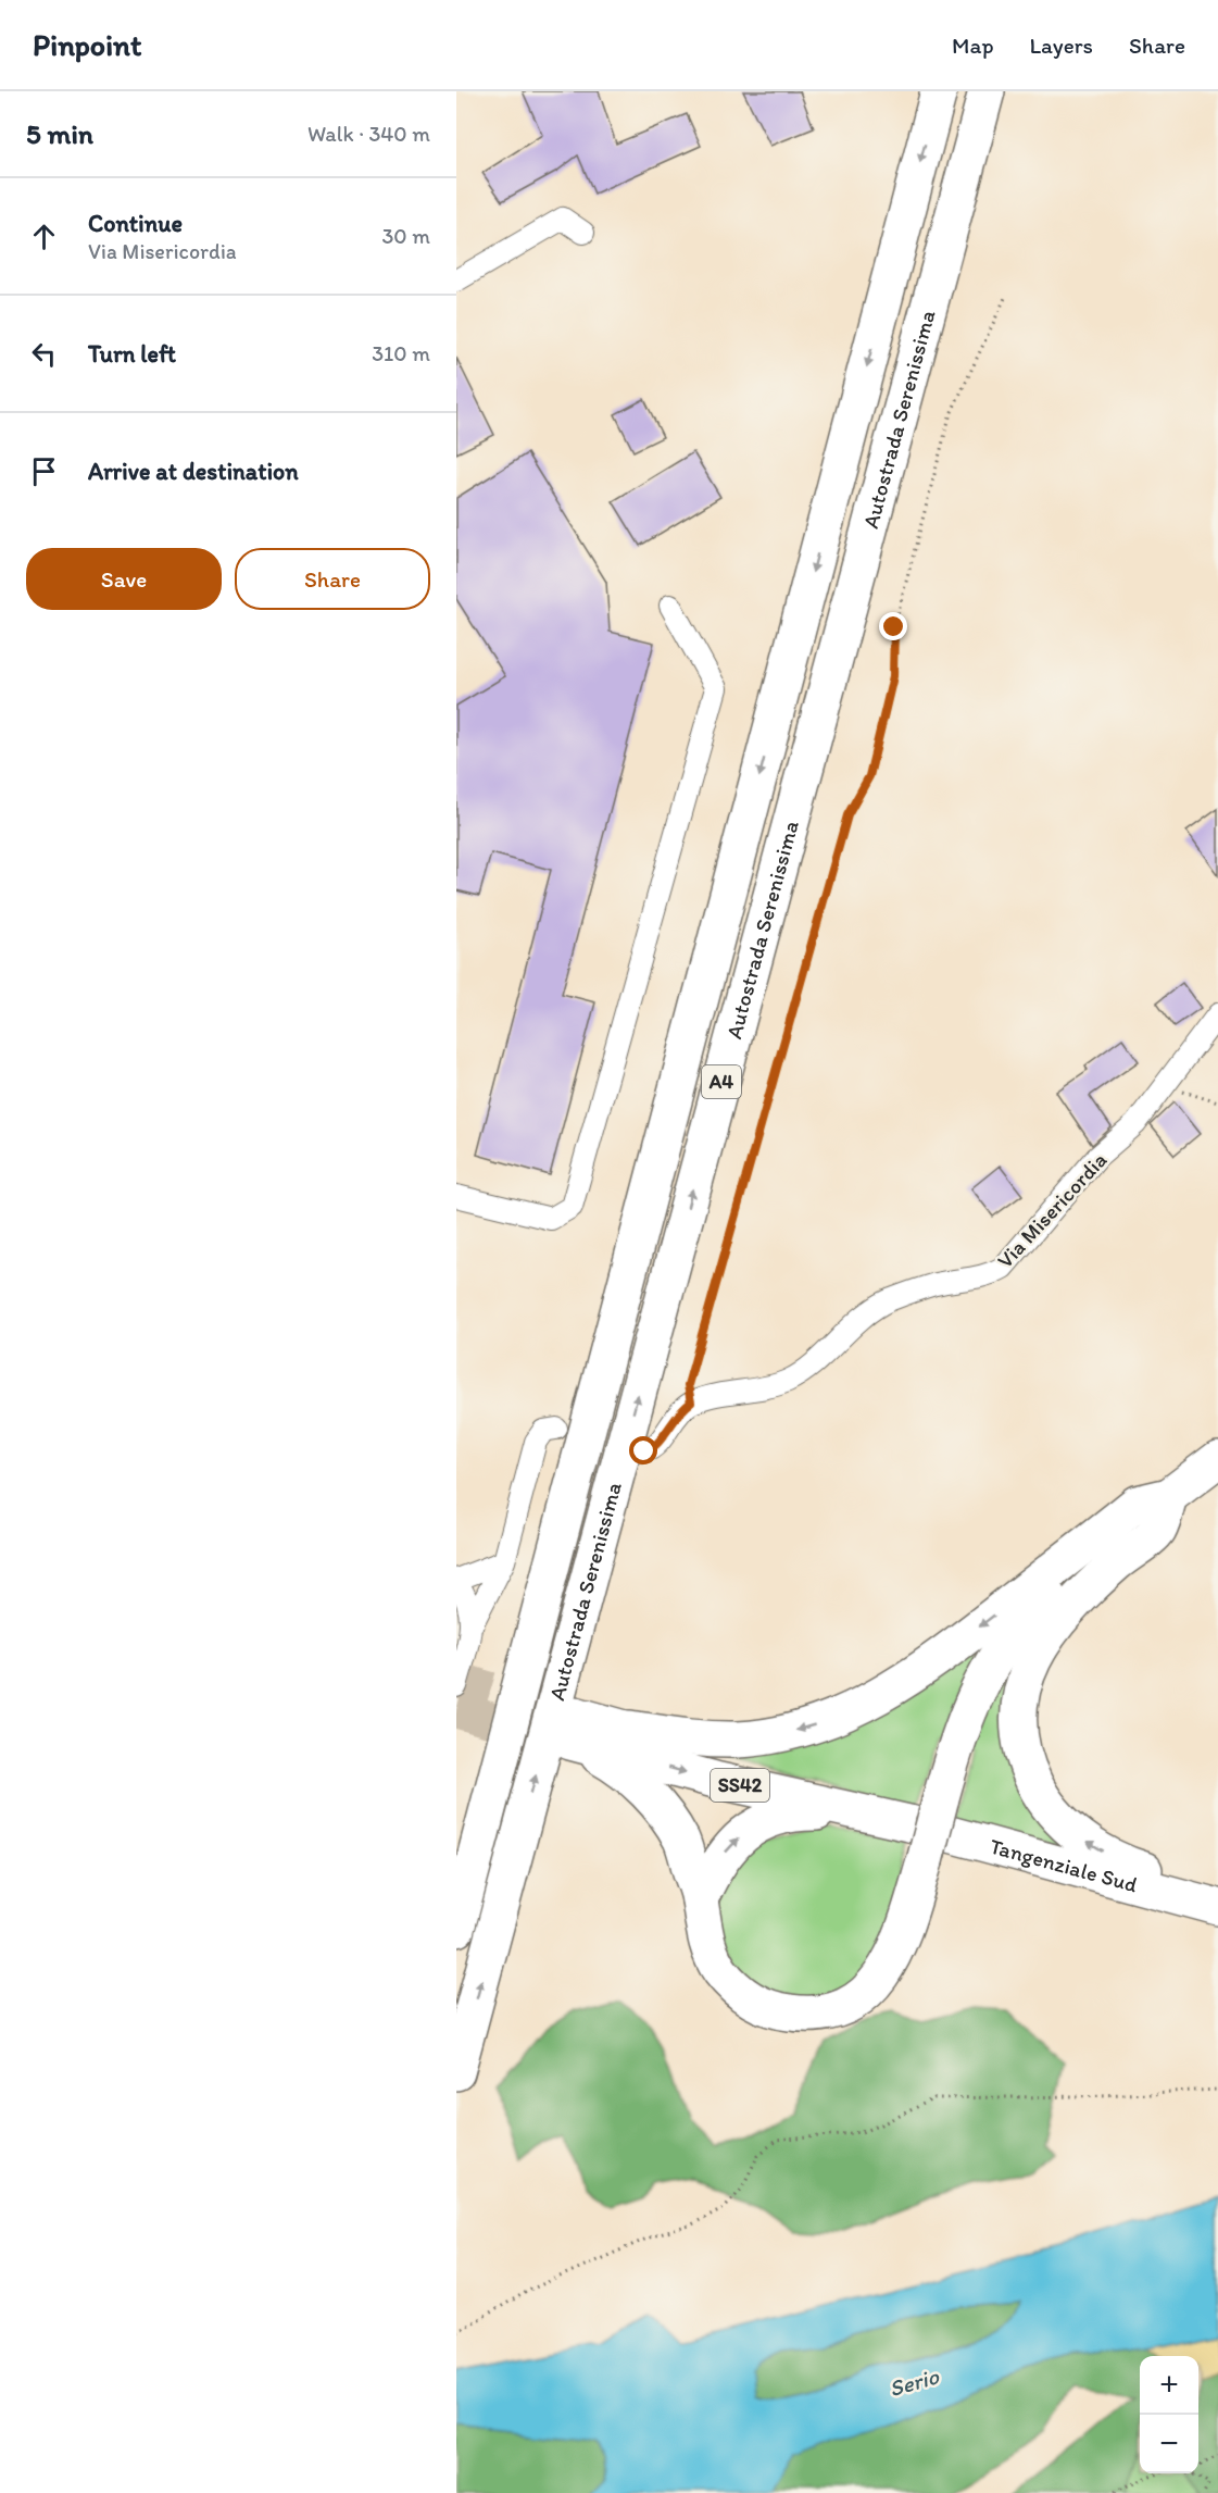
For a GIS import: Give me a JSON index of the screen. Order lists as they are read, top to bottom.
{
  "streets": {
    "highway": [
      "Autostrada Serenissima",
      "A4",
      "SS42",
      "Tangenziale Sud"
    ],
    "street": ["Via Misericordia"]
  },
  "water": ["Serio"],
  "page": {
    "header": "Pinpoint",
    "nav": ["Map", "Layers", "Share"],
    "heading": ["5 min", "Walk · 340 m"],
    "list": [
      ["Continue", "Via Misericordia", "30 m"],
      ["Turn left", "310 m"],
      "Arrive at destination"
    ],
    "buttons": ["Save", "Share"],
    "map_buttons": ["+", "−"]
  }
}
